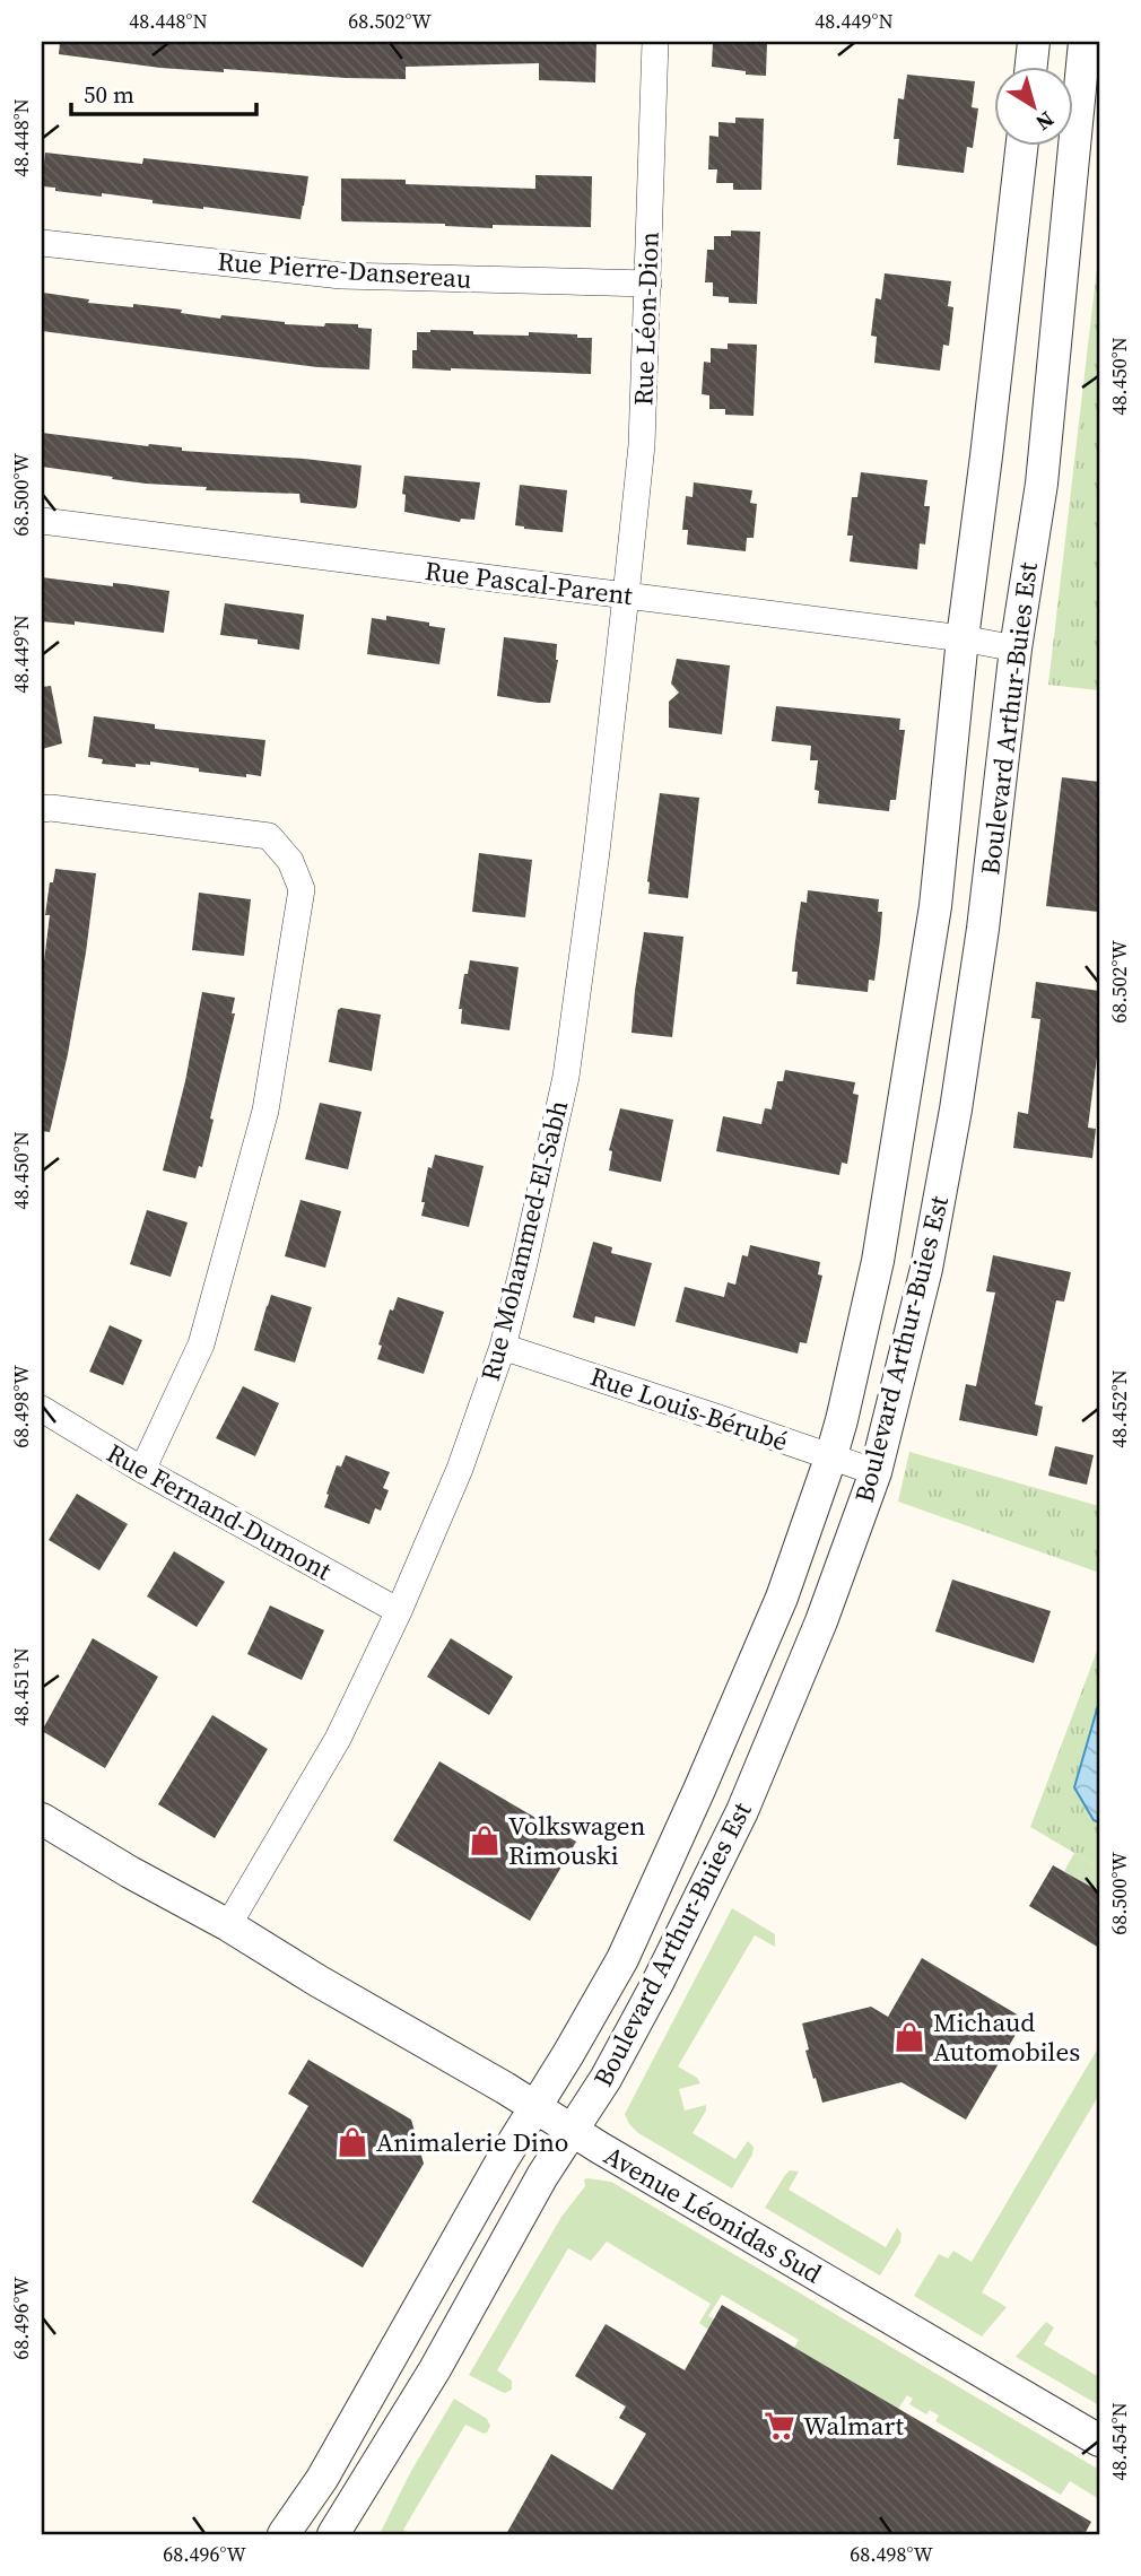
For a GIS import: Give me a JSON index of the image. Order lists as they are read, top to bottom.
{
  "streets": {
    "street": [
      "Rue Pierre-Dansereau",
      "Rue Léon-Dion",
      "Rue Pascal-Parent",
      "Boulevard Arthur-Buies Est",
      "Rue Mohammed-El-Sabh",
      "Rue Louis-Bérubé",
      "Rue Fernand-Dumont",
      "Avenue Léonidas Sud"
    ]
  },
  "crossings": [
    ["Rue Pierre-Dansereau", "Rue Léon-Dion"],
    ["Rue Léon-Dion", "Rue Pascal-Parent"],
    ["Rue Léon-Dion", "Rue Mohammed-El-Sabh"],
    ["Rue Pascal-Parent", "Boulevard Arthur-Buies Est"],
    ["Rue Pascal-Parent", "Rue Mohammed-El-Sabh"],
    ["Boulevard Arthur-Buies Est", "Rue Louis-Bérubé"],
    ["Boulevard Arthur-Buies Est", "Avenue Léonidas Sud"],
    ["Rue Mohammed-El-Sabh", "Rue Louis-Bérubé"],
    ["Rue Mohammed-El-Sabh", "Rue Fernand-Dumont"],
    ["Rue Mohammed-El-Sabh", "Avenue Léonidas Sud"]
  ],
  "places": {
    "shop": ["Volkswagen Rimouski", "Michaud Automobiles", "Animalerie Dino"],
    "supermarket": ["Walmart"]
  },
  "scale_bar": "50 m",
  "north": "bottom right",
  "coordinates": [
    "48.448°N",
    "68.502°W",
    "48.449°N",
    "48.450°N",
    "68.500°W",
    "68.498°W",
    "48.452°N",
    "48.451°N",
    "68.496°W",
    "48.454°N"
  ]
}
